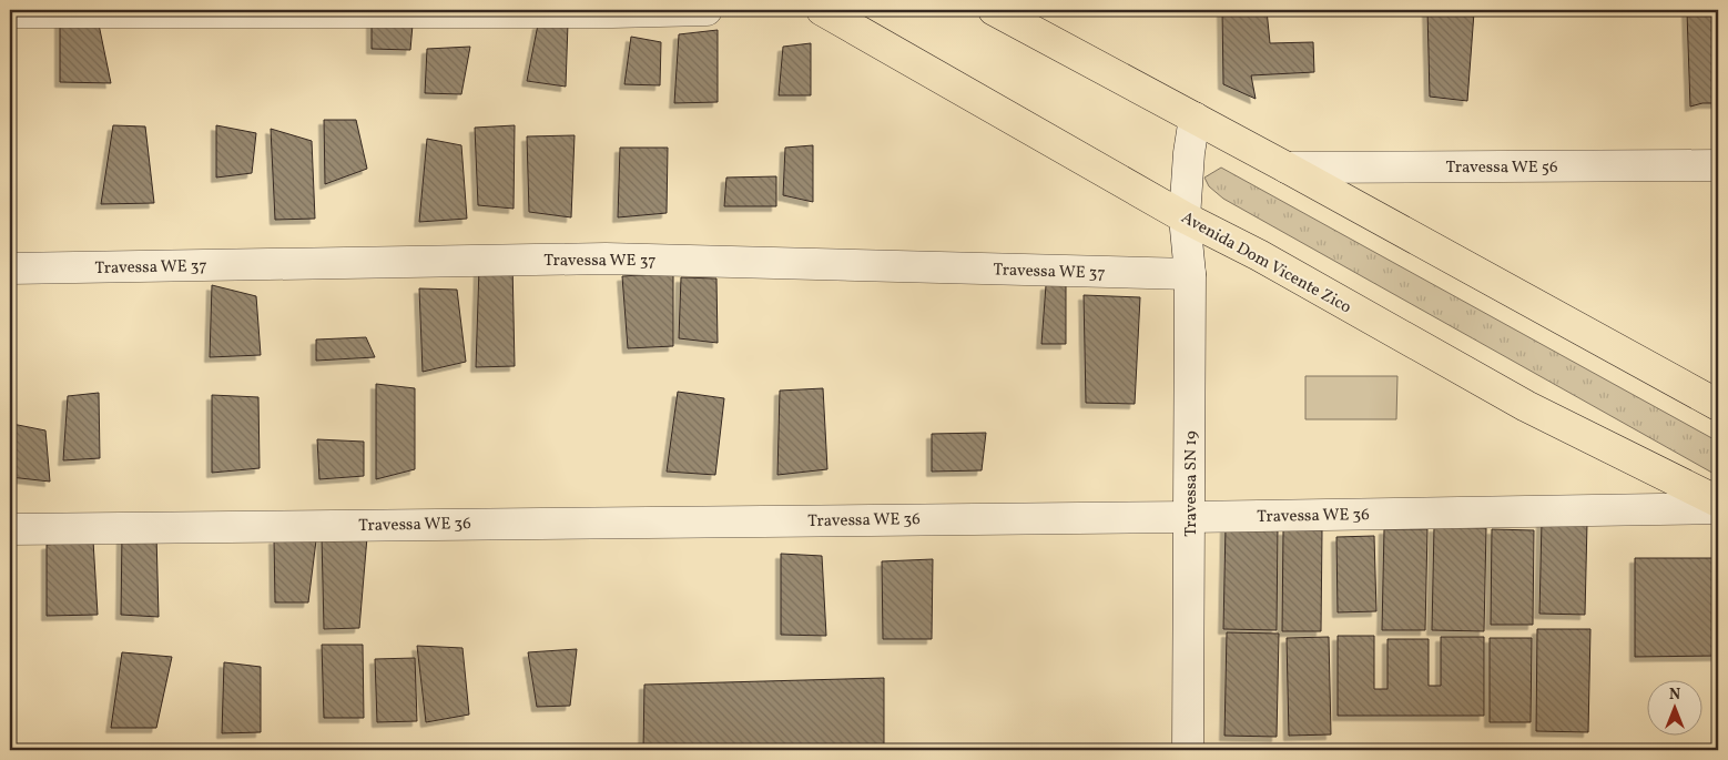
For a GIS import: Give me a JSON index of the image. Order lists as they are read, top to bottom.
{
  "streets": {
    "main road": ["Avenida Dom Vicente Zico"],
    "street": [
      "Travessa WE 56",
      "Travessa WE 37",
      "Travessa SN 19",
      "Travessa WE 36"
    ]
  },
  "crossings": [
    ["Travessa WE 37", "Travessa SN 19"],
    ["Avenida Dom Vicente Zico", "Travessa SN 19"],
    ["Travessa SN 19", "Travessa WE 36"]
  ],
  "north": "top"
}
